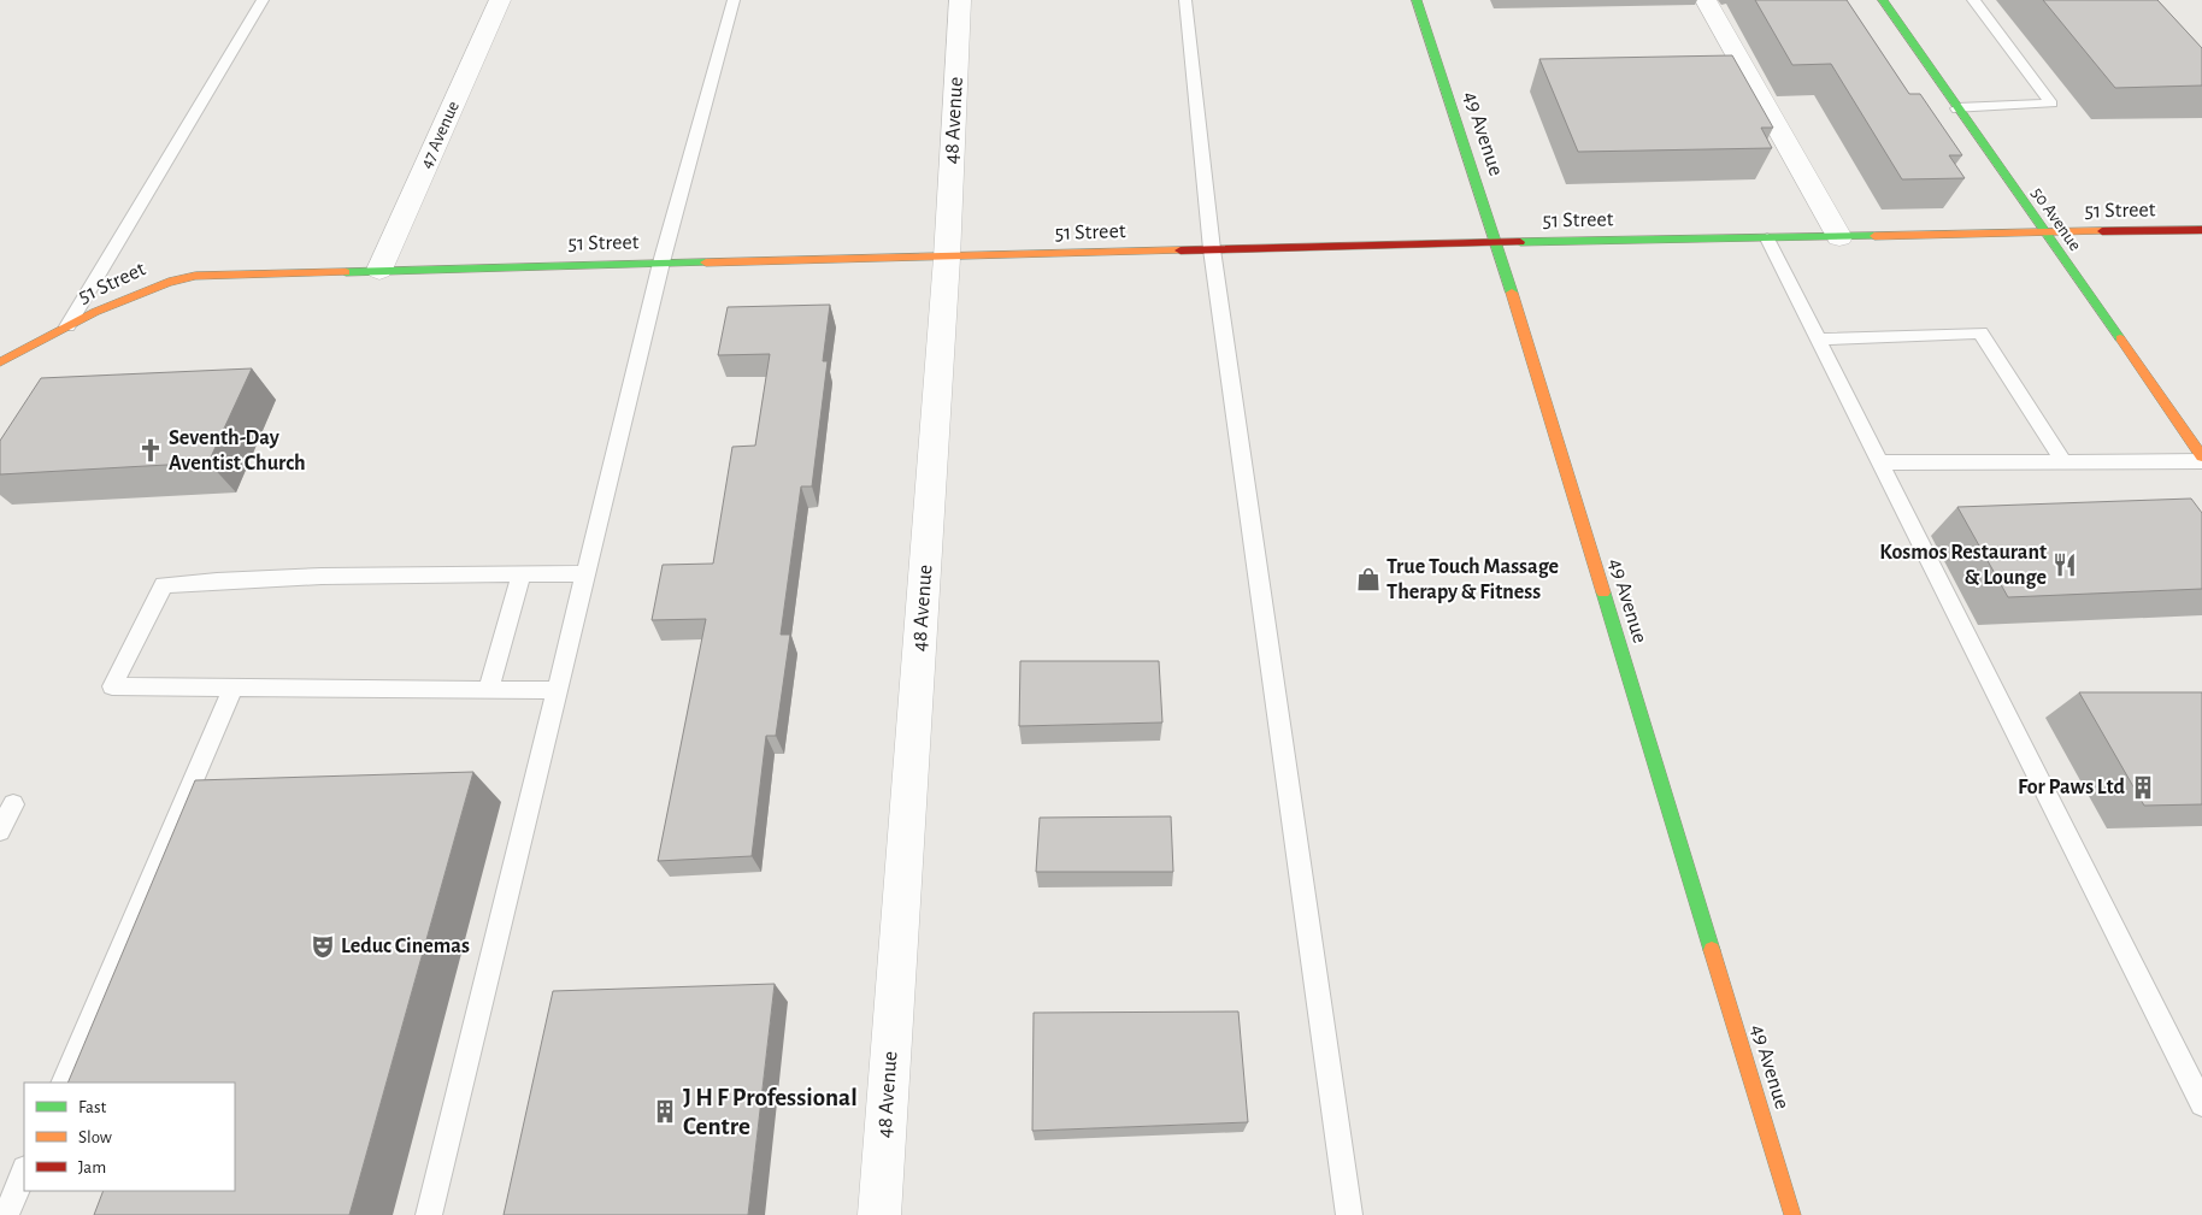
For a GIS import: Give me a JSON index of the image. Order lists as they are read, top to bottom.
{
  "streets": {
    "street": [
      "48 Avenue",
      "49 Avenue",
      "47 Avenue",
      "51 Street",
      "50 Avenue"
    ]
  },
  "crossings": [
    ["48 Avenue", "51 Street"],
    ["49 Avenue", "51 Street"],
    ["47 Avenue", "51 Street"],
    ["51 Street", "50 Avenue"]
  ],
  "places": {
    "church": ["Seventh-Day Aventist Church"],
    "restaurant": ["Kosmos Restaurant & Lounge"],
    "shop": ["True Touch Massage Therapy & Fitness"],
    "building": ["For Paws Ltd", "J H F Professional Centre"],
    "theatre": ["Leduc Cinemas"]
  },
  "legend": ["Fast", "Slow", "Jam"]
}
